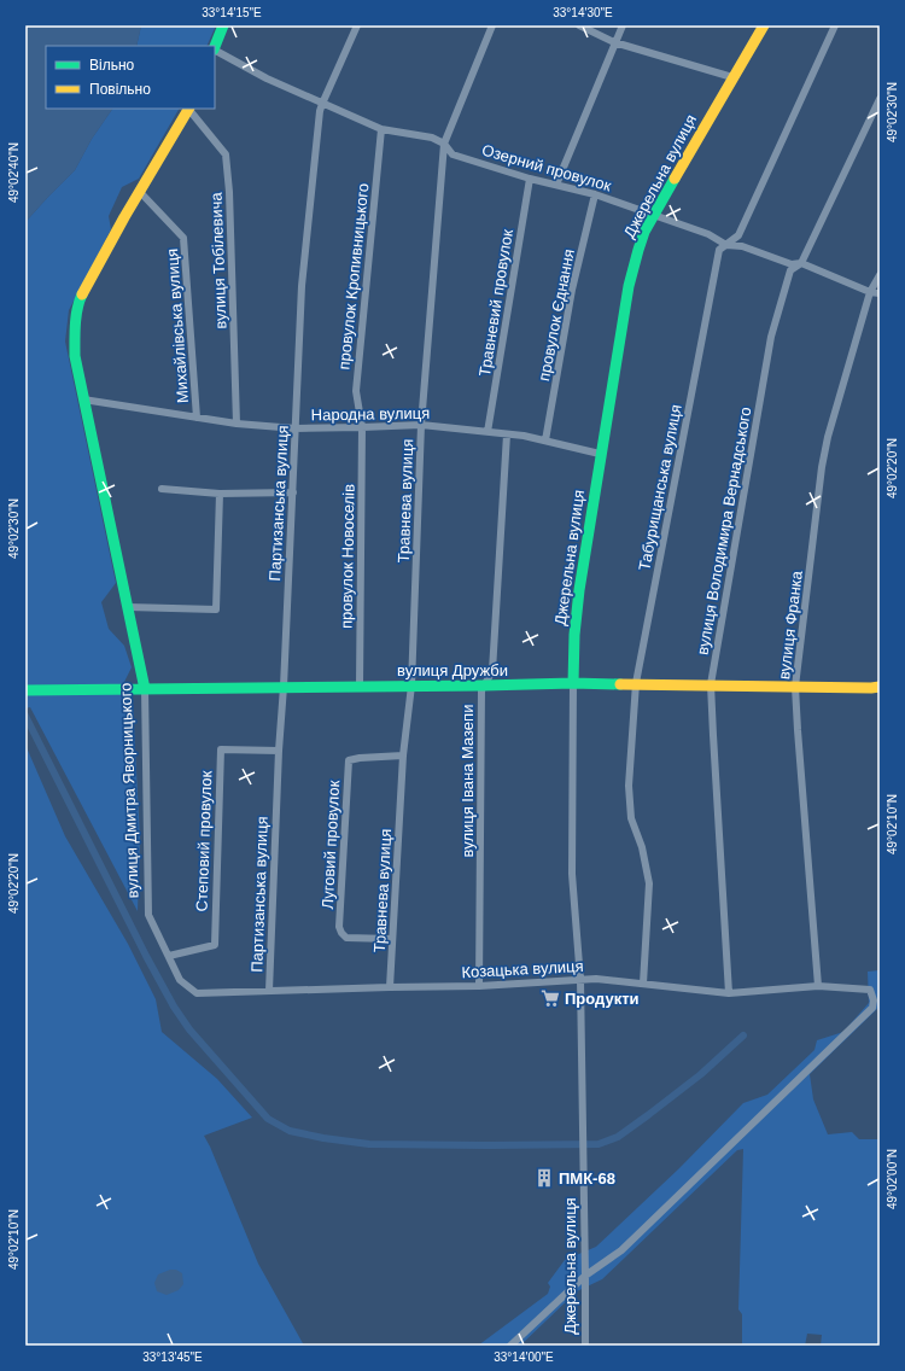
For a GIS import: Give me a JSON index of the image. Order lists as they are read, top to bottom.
{
  "streets": {
    "main road": ["Джерельна вулиця", "вулиця Дружби", "вулиця Дмитра Яворницького"],
    "street": [
      "Озерний провулок",
      "вулиця Тобілевича",
      "провулок Кропивницького",
      "Травневий провулок",
      "провулок Єднання",
      "Михайлівська вулиця",
      "Народна вулиця",
      "Табурищанська вулиця",
      "Травнева вулиця",
      "Партизанська вулиця",
      "вулиця Володимира Вернадського",
      "провулок Новоселів",
      "вулиця Франка",
      "вулиця Івана Мазепи",
      "Степовий провулок",
      "Луговий провулок",
      "Козацька вулиця"
    ]
  },
  "crossings": [
    ["Озерний провулок", "Джерельна вулиця"],
    ["Озерний провулок", "провулок Кропивницького"],
    ["Озерний провулок", "Травневий провулок"],
    ["Озерний провулок", "провулок Єднання"],
    ["Озерний провулок", "Табурищанська вулиця"],
    ["Озерний провулок", "Травнева вулиця"],
    ["Озерний провулок", "Партизанська вулиця"],
    ["Озерний провулок", "вулиця Володимира Вернадського"],
    ["Озерний провулок", "вулиця Франка"],
    ["Джерельна вулиця", "Народна вулиця"],
    ["Джерельна вулиця", "вулиця Дружби"],
    ["Джерельна вулиця", "Козацька вулиця"],
    ["вулиця Тобілевича", "Народна вулиця"],
    ["вулиця Тобілевича", "вулиця Дмитра Яворницького"],
    ["провулок Кропивницького", "Народна вулиця"],
    ["провулок Кропивницького", "провулок Новоселів"],
    ["Травневий провулок", "Народна вулиця"],
    ["провулок Єднання", "Народна вулиця"],
    ["Михайлівська вулиця", "Народна вулиця"],
    ["Михайлівська вулиця", "вулиця Дмитра Яворницького"],
    ["Народна вулиця", "Травнева вулиця"],
    ["Народна вулиця", "Партизанська вулиця"],
    ["Народна вулиця", "провулок Новоселів"],
    ["Народна вулиця", "вулиця Івана Мазепи"],
    ["Народна вулиця", "вулиця Дмитра Яворницького"],
    ["Табурищанська вулиця", "вулиця Дружби"],
    ["Табурищанська вулиця", "Козацька вулиця"],
    ["Травнева вулиця", "вулиця Дружби"],
    ["Травнева вулиця", "Луговий провулок"],
    ["Травнева вулиця", "Козацька вулиця"],
    ["Партизанська вулиця", "вулиця Дружби"],
    ["Партизанська вулиця", "Степовий провулок"],
    ["Партизанська вулиця", "Козацька вулиця"],
    ["вулиця Володимира Вернадського", "вулиця Дружби"],
    ["вулиця Володимира Вернадського", "Козацька вулиця"],
    ["провулок Новоселів", "вулиця Дружби"],
    ["вулиця Франка", "вулиця Дружби"],
    ["вулиця Франка", "Козацька вулиця"],
    ["вулиця Дружби", "вулиця Івана Мазепи"],
    ["вулиця Дружби", "вулиця Дмитра Яворницького"],
    ["вулиця Івана Мазепи", "Козацька вулиця"],
    ["вулиця Дмитра Яворницького", "Степовий провулок"],
    ["вулиця Дмитра Яворницького", "Козацька вулиця"]
  ],
  "places": {
    "supermarket": ["Продукти"],
    "building": ["ПМК-68"]
  },
  "legend": ["Вільно", "Повільно"],
  "coordinates": [
    "33°14'15\"E",
    "33°14'30\"E",
    "49°02'30\"N",
    "49°02'40\"N",
    "49°02'20\"N",
    "49°02'10\"N",
    "49°02'00\"N",
    "33°13'45\"E",
    "33°14'00\"E"
  ]
}
